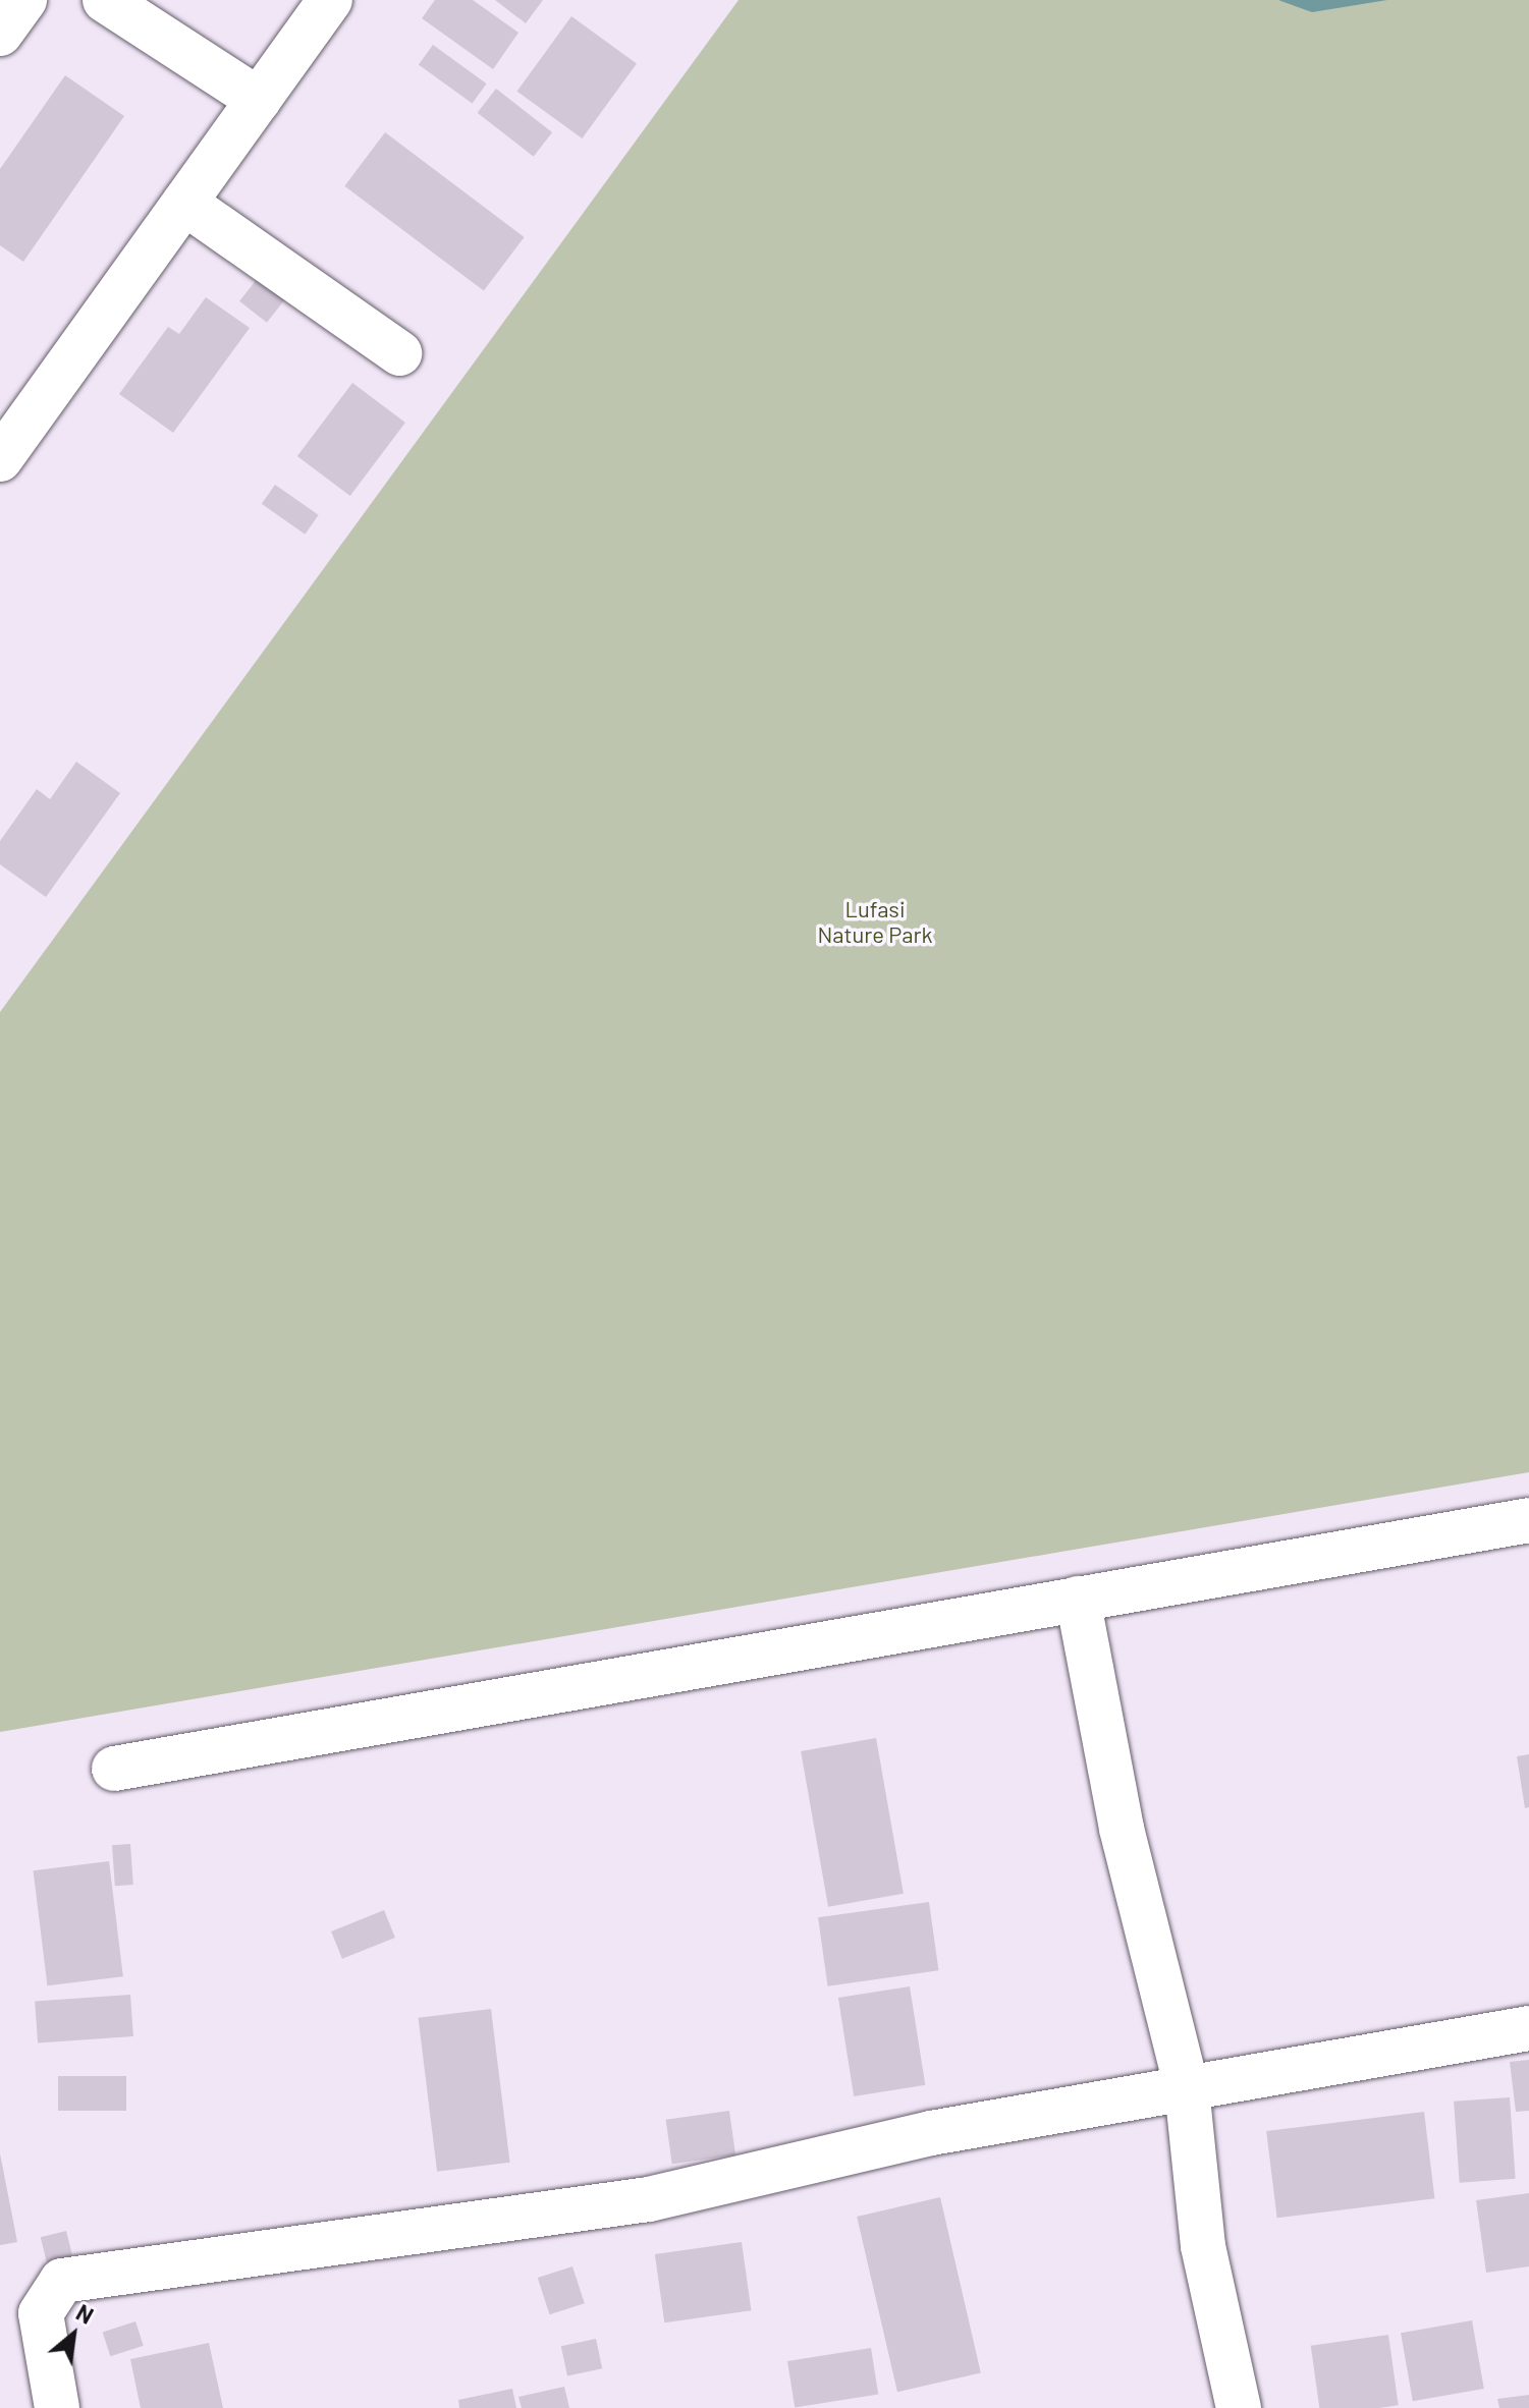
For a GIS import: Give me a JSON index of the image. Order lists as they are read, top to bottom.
{
  "parks": ["Lufasi Nature Park"],
  "north": "top right"
}
